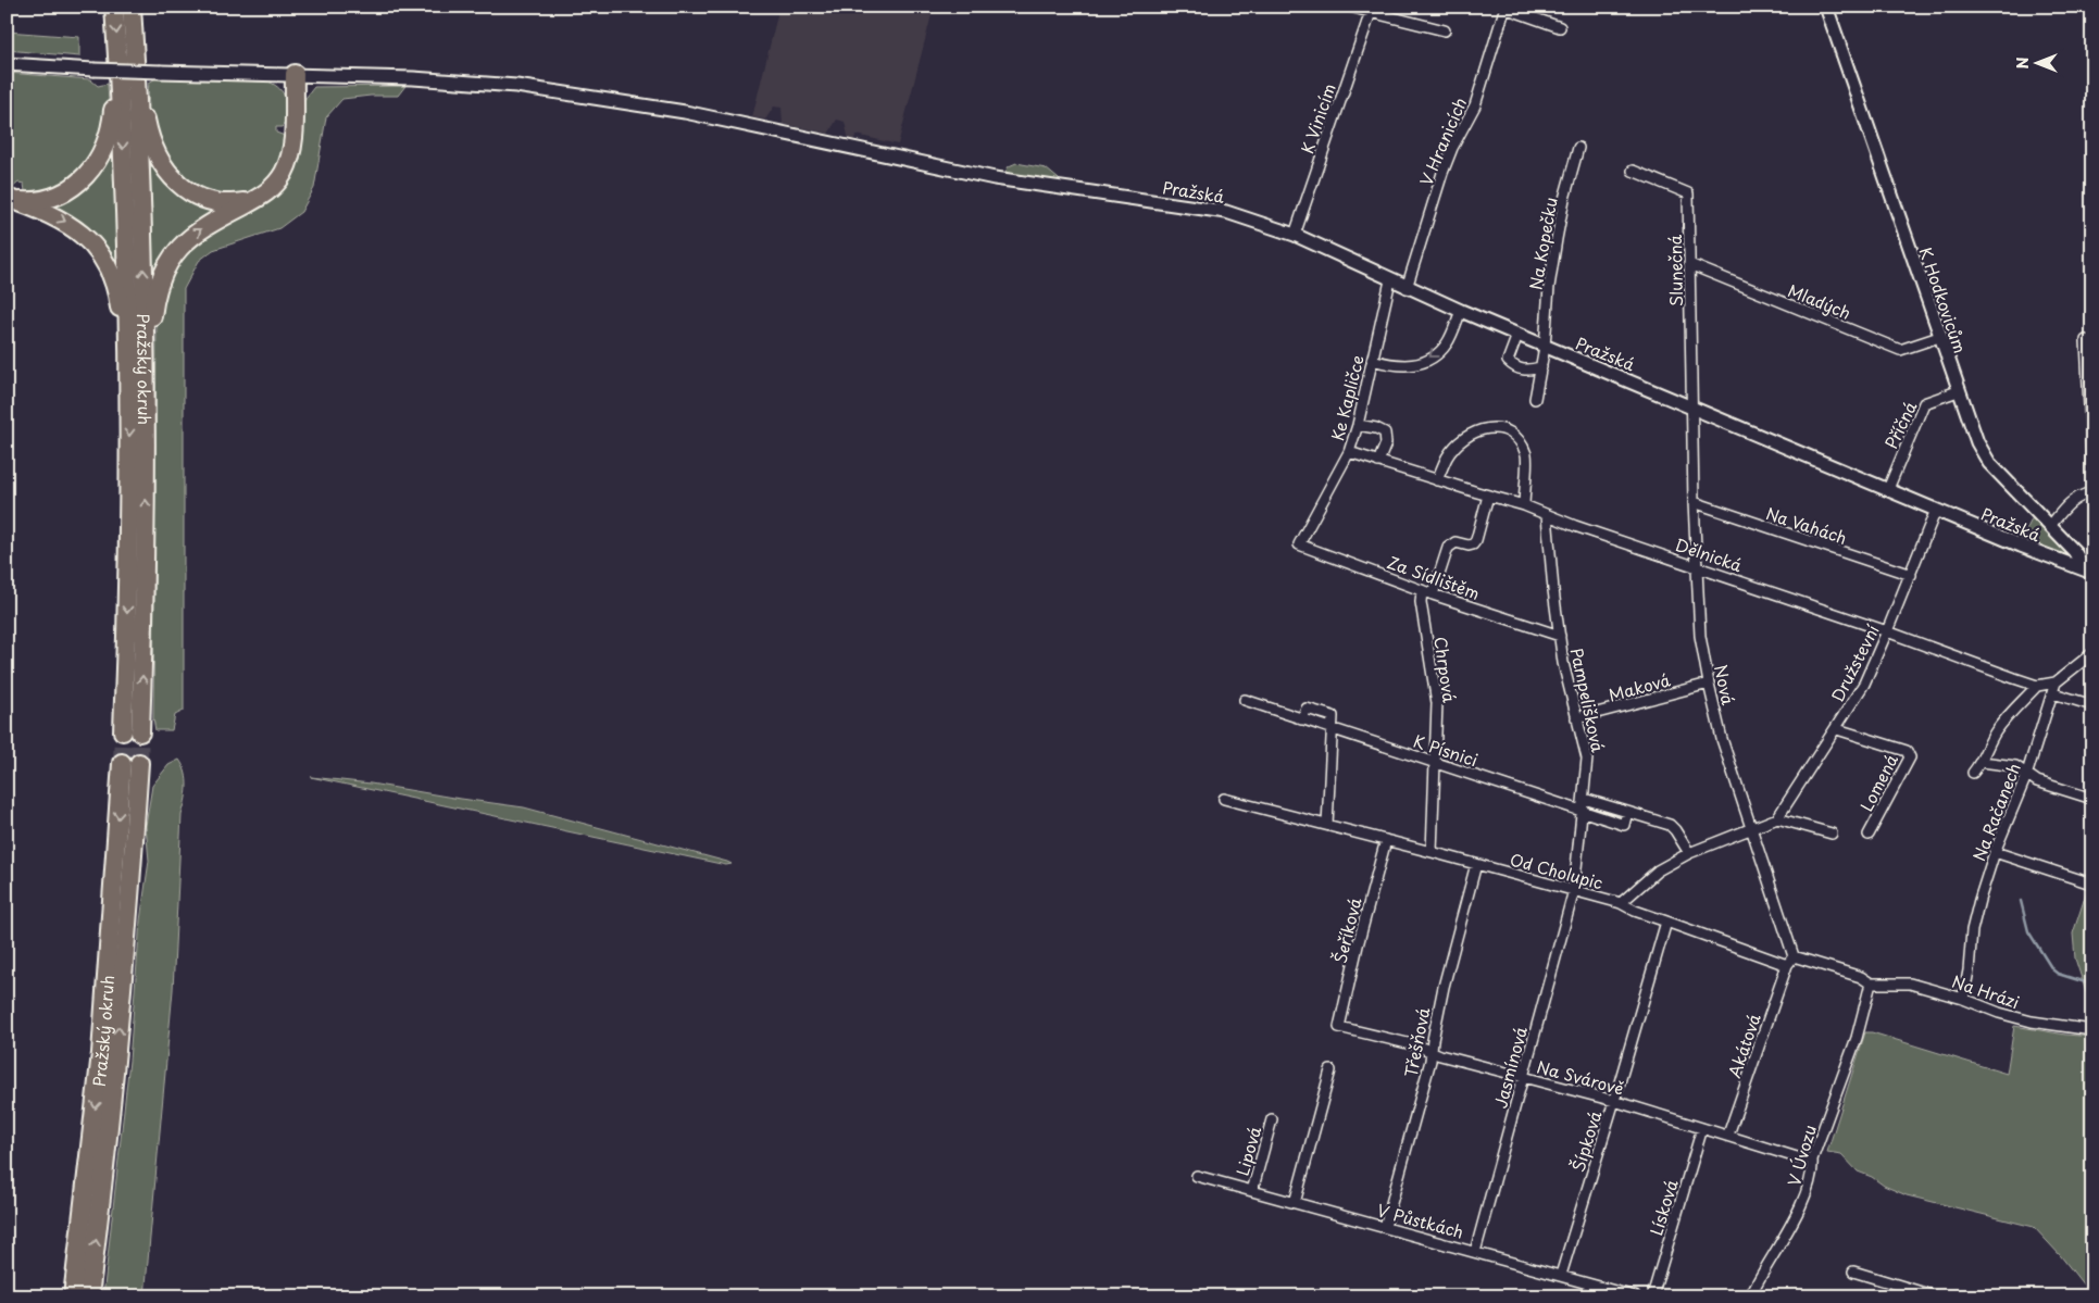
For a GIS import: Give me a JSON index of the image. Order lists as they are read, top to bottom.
{
  "streets": {
    "highway": ["Pražský okruh"],
    "street": [
      "K Vinicím",
      "V Hranicích",
      "Pražská",
      "Na Kopečku",
      "Slunečná",
      "K Hodkovicům",
      "Mladých",
      "Ke Kapličce",
      "Příčná",
      "Na Vahách",
      "Dělnická",
      "Za Sídlištěm",
      "Družstevní",
      "Chrpová",
      "Nová",
      "Maková",
      "Pampelišková",
      "K Písnici",
      "Lomená",
      "Na Račanech",
      "Od Cholupic",
      "Šeříková",
      "Na Hrázi",
      "Třešňová",
      "Akátová",
      "Jasmínová",
      "Na Svárově",
      "Šípková",
      "Lipová",
      "V Úvozu",
      "Lísková",
      "V Půstkách"
    ]
  },
  "crossings": [
    ["K Vinicím", "Pražská"],
    ["V Hranicích", "Pražská"],
    ["Pražská", "Na Kopečku"],
    ["Pražská", "Slunečná"],
    ["Pražská", "K Hodkovicům"],
    ["Pražská", "Ke Kapličce"],
    ["Pražská", "Příčná"],
    ["Pražská", "Družstevní"],
    ["Pražská", "Nová"],
    ["Slunečná", "Mladých"],
    ["Slunečná", "Nová"],
    ["K Hodkovicům", "Mladých"],
    ["K Hodkovicům", "Příčná"],
    ["Ke Kapličce", "Dělnická"],
    ["Ke Kapličce", "Za Sídlištěm"],
    ["Na Vahách", "Družstevní"],
    ["Na Vahách", "Nová"],
    ["Dělnická", "Družstevní"],
    ["Dělnická", "Nová"],
    ["Dělnická", "Pampelišková"],
    ["Dělnická", "Na Račanech"],
    ["Za Sídlištěm", "Chrpová"],
    ["Za Sídlištěm", "Pampelišková"],
    ["Družstevní", "Lomená"],
    ["Chrpová", "K Písnici"],
    ["Chrpová", "Od Cholupic"],
    ["Nová", "Maková"],
    ["Nová", "Od Cholupic"],
    ["Nová", "Akátová"],
    ["Maková", "Pampelišková"],
    ["Pampelišková", "K Písnici"],
    ["Pampelišková", "Od Cholupic"],
    ["Pampelišková", "Jasmínová"],
    ["Na Račanech", "Na Hrázi"],
    ["Od Cholupic", "Šeříková"],
    ["Od Cholupic", "Na Hrázi"],
    ["Od Cholupic", "Třešňová"],
    ["Od Cholupic", "Akátová"],
    ["Od Cholupic", "Jasmínová"],
    ["Od Cholupic", "Šípková"],
    ["Od Cholupic", "V Úvozu"],
    ["Šeříková", "Na Svárově"],
    ["Na Hrázi", "V Úvozu"],
    ["Třešňová", "Na Svárově"],
    ["Třešňová", "V Půstkách"],
    ["Akátová", "Na Svárově"],
    ["Jasmínová", "Na Svárově"],
    ["Jasmínová", "V Půstkách"],
    ["Na Svárově", "Šípková"],
    ["Na Svárově", "V Úvozu"],
    ["Na Svárově", "Lísková"],
    ["Šípková", "V Půstkách"],
    ["Lipová", "V Půstkách"]
  ],
  "north": "left"
}
